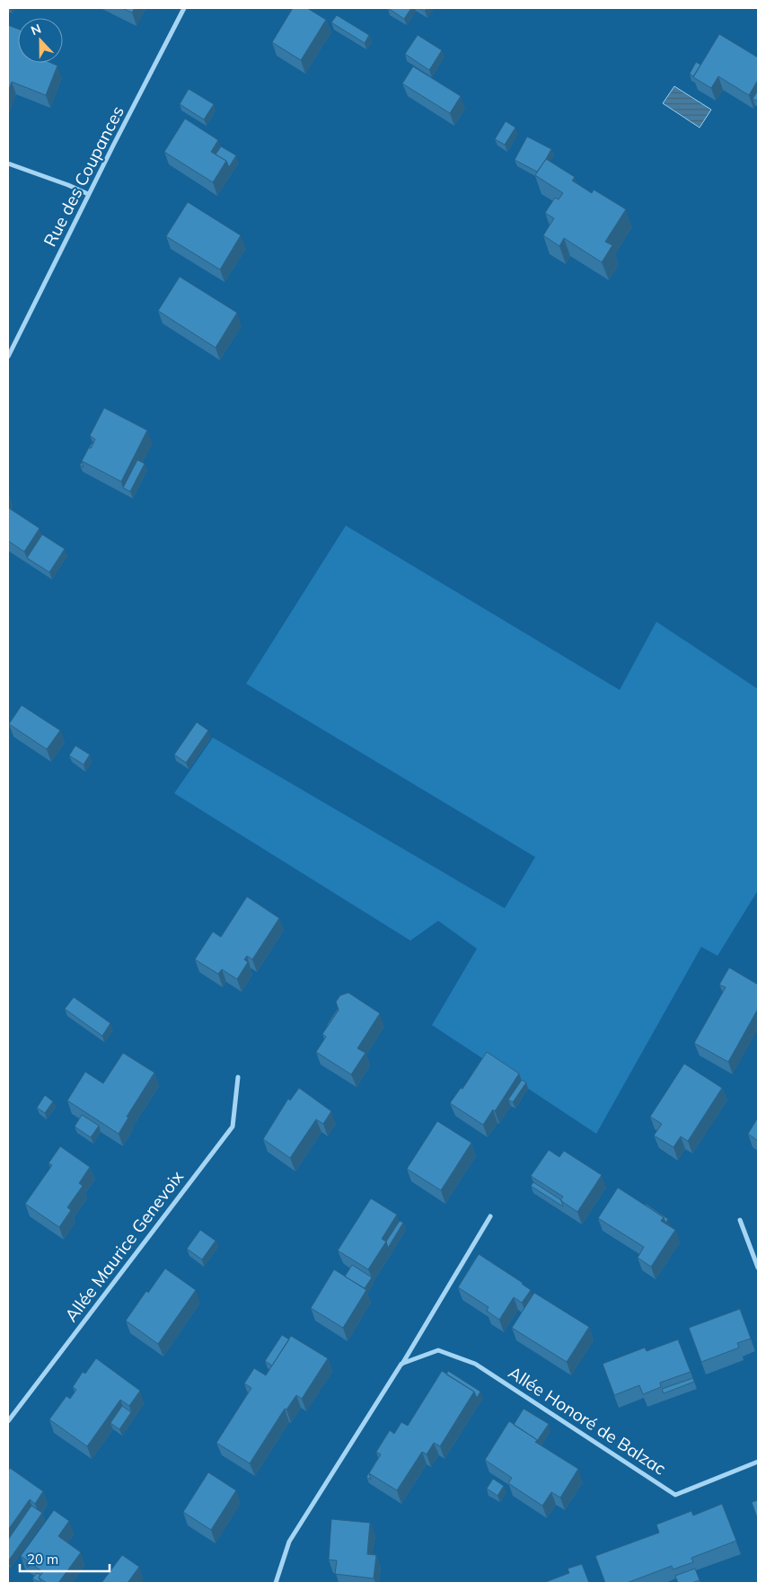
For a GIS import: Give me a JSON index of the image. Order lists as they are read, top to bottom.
{
  "streets": {
    "street": ["Rue des Coupances", "Allée Maurice Genevoix", "Allée Honoré de Balzac"]
  },
  "scale_bar": "20 m",
  "north": "top"
}
